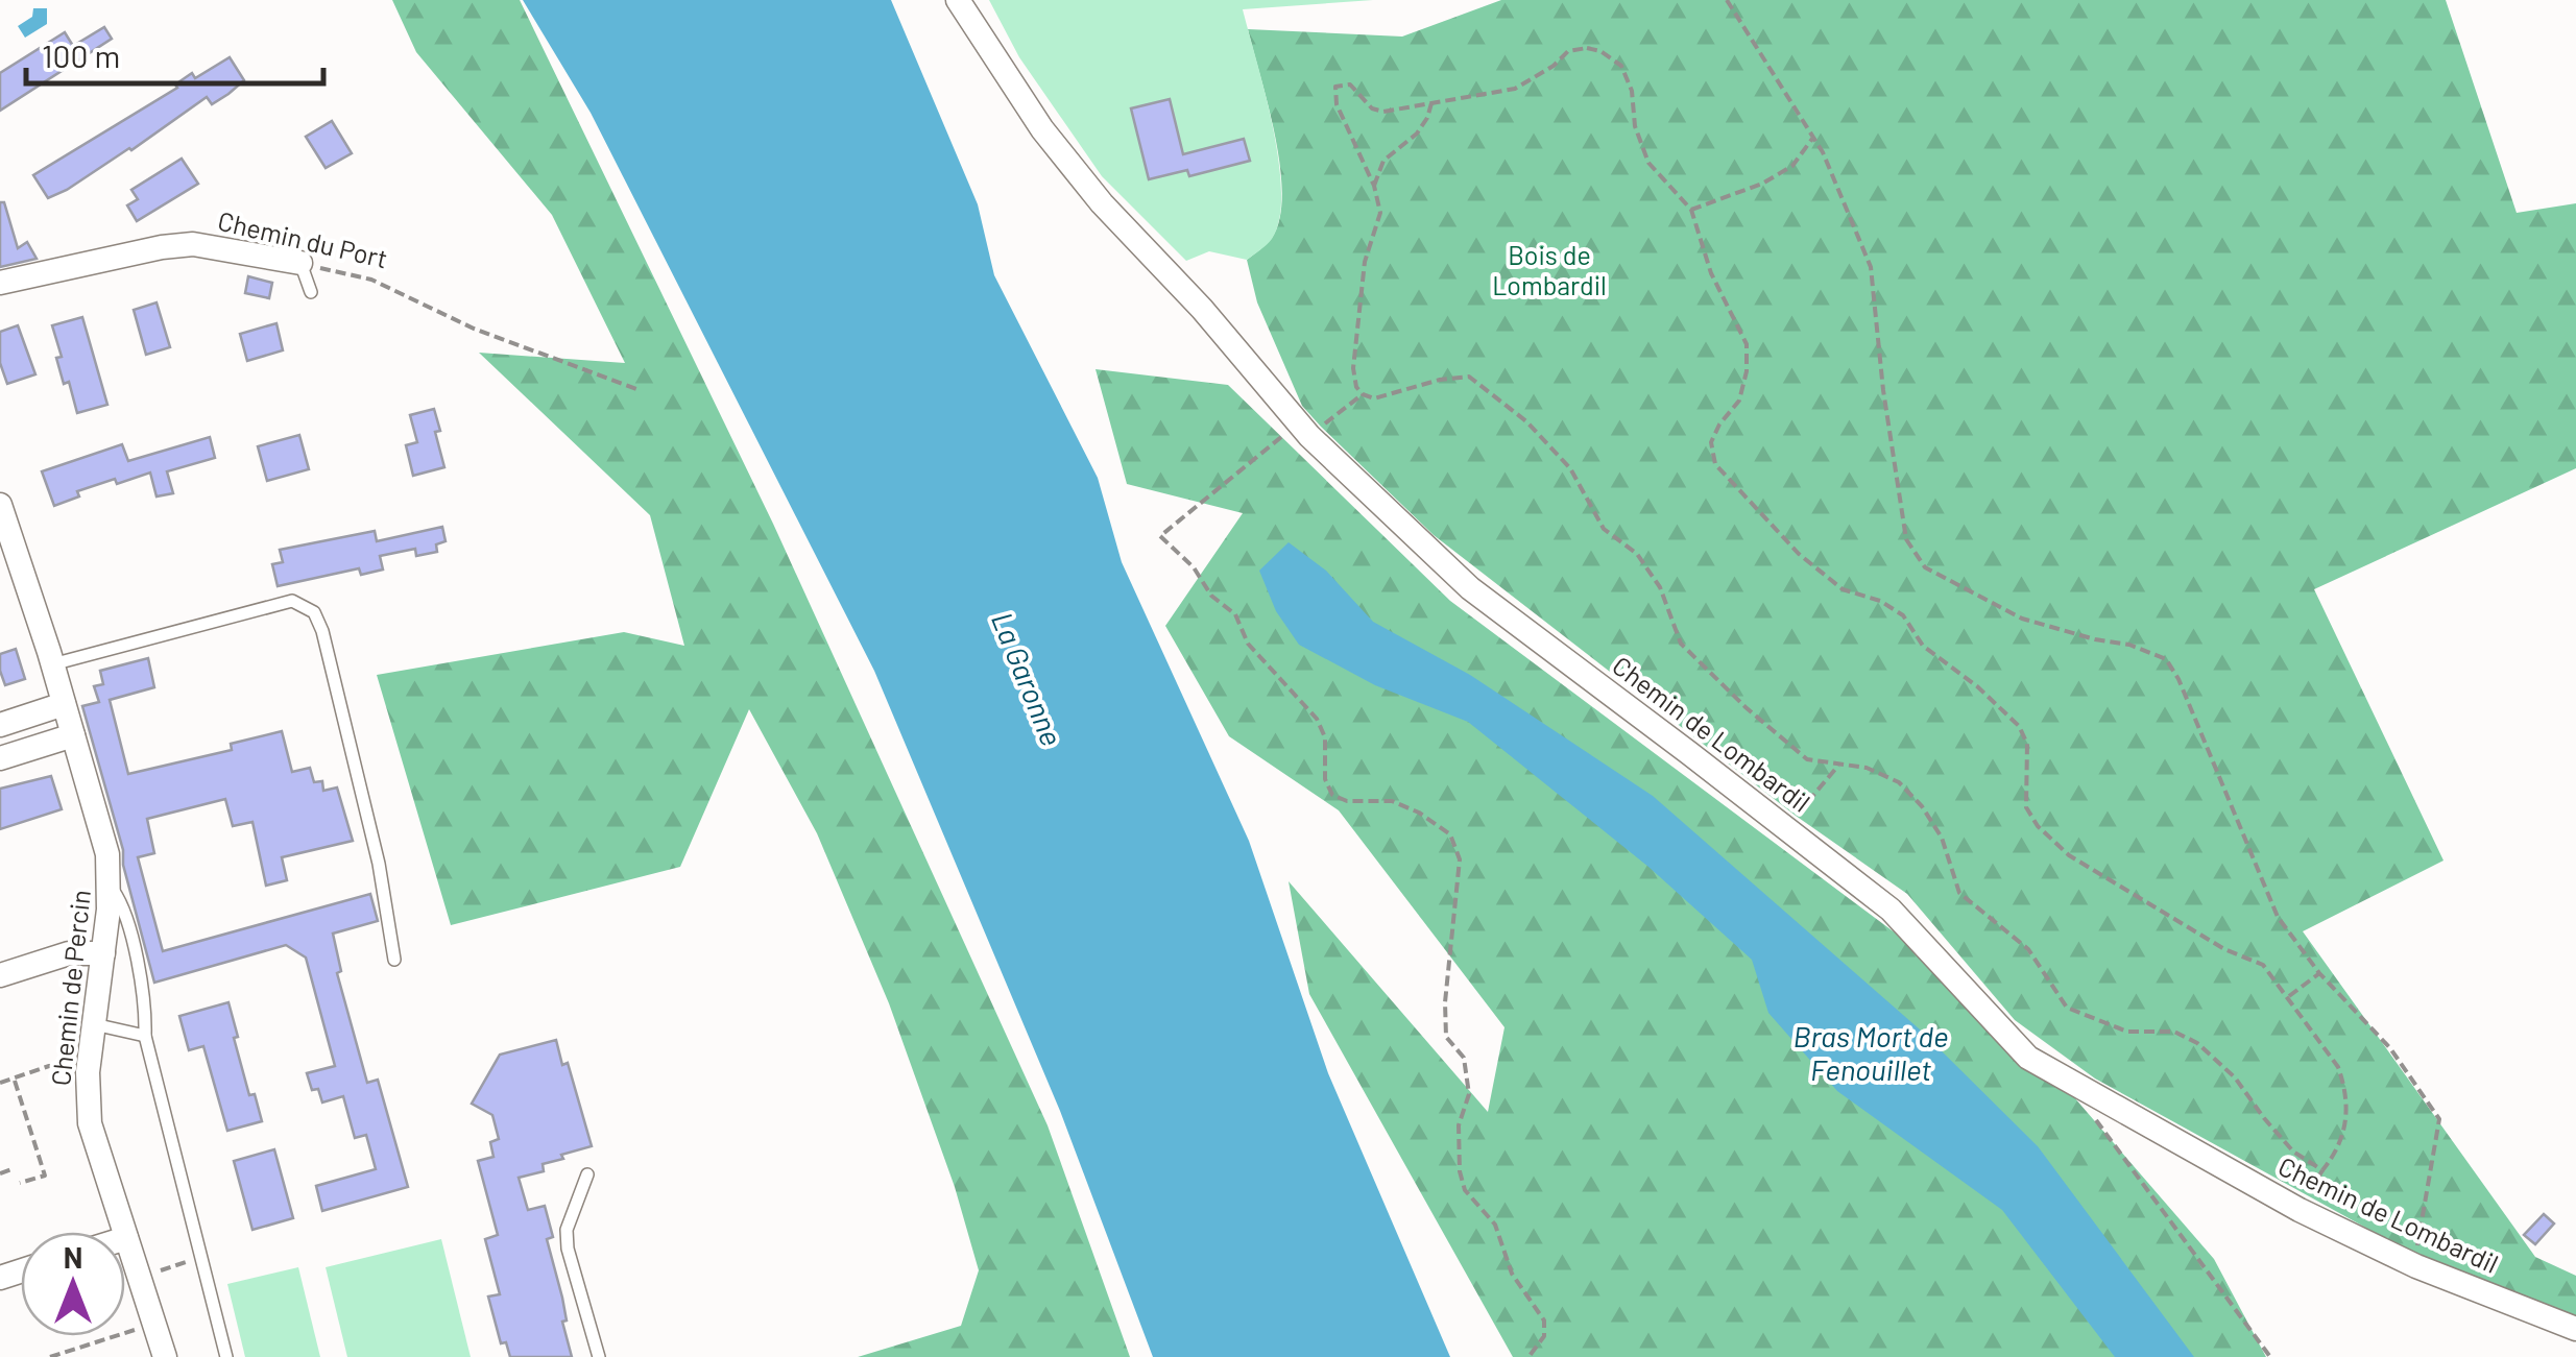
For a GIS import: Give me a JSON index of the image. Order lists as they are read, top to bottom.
{
  "streets": {
    "street": ["Chemin du Port", "Chemin de Lombardil", "Chemin de Percin"]
  },
  "water": ["La Garonne", "Bras Mort de Fenouillet"],
  "parks": ["Bois de Lombardil"],
  "scale_bar": "100 m",
  "north": "top"
}
